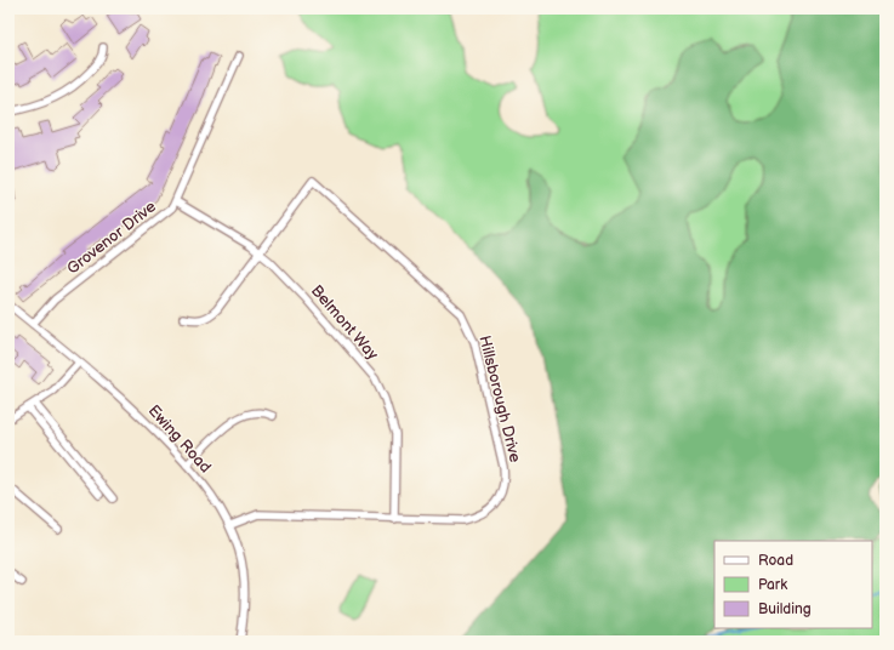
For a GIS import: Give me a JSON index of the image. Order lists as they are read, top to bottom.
{
  "streets": {
    "street": [
      "Grovenor Drive",
      "Belmont Way",
      "Hillsborough Drive",
      "Ewing Road"
    ]
  },
  "crossings": [
    ["Grovenor Drive", "Belmont Way"],
    ["Grovenor Drive", "Ewing Road"],
    ["Belmont Way", "Hillsborough Drive"],
    ["Hillsborough Drive", "Ewing Road"]
  ],
  "legend": ["Road", "Park", "Building"]
}
